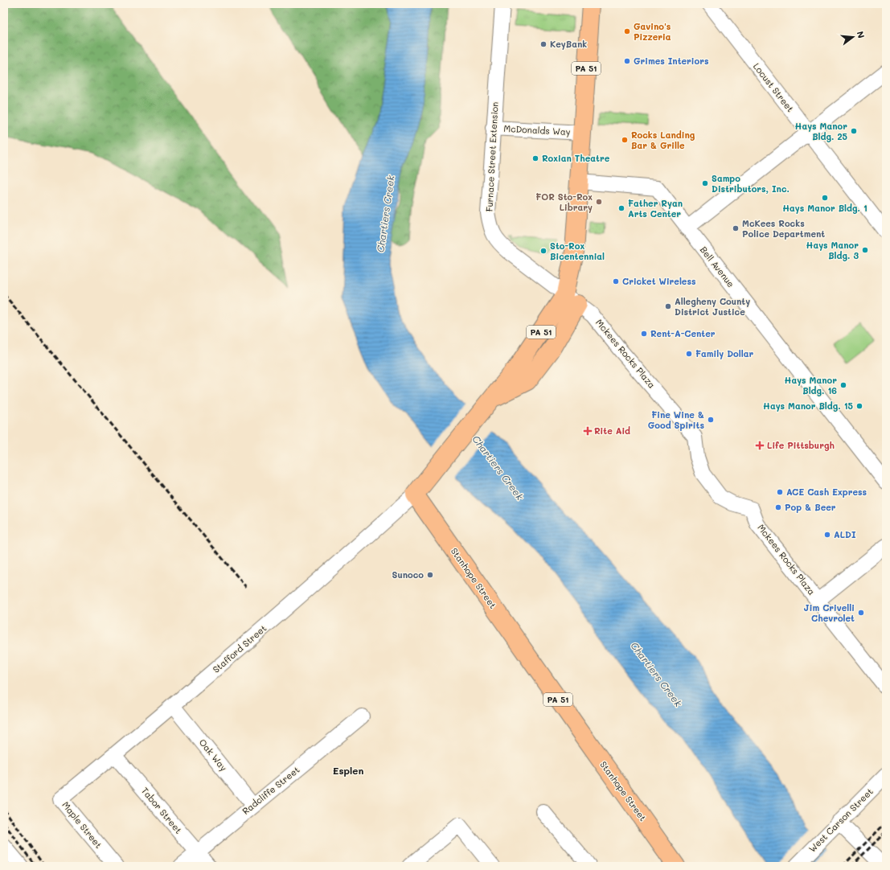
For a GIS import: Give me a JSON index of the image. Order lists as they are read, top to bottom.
{
  "streets": {
    "main road": ["PA 51", "Stanhope Street"],
    "street": [
      "Locust Street",
      "McDonalds Way",
      "Furnace Street Extension",
      "Bell Avenue",
      "Mckees Rocks Plaza",
      "Stafford Street",
      "Oak Way",
      "Radcliffe Street",
      "Tabor Street",
      "West Carson Street",
      "Maple Street"
    ]
  },
  "crossings": [
    ["PA 51", "McDonalds Way"],
    ["PA 51", "Furnace Street Extension"],
    ["PA 51", "Bell Avenue"],
    ["PA 51", "Mckees Rocks Plaza"],
    ["PA 51", "Stanhope Street"],
    ["PA 51", "Stafford Street"],
    ["McDonalds Way", "Furnace Street Extension"],
    ["Furnace Street Extension", "Mckees Rocks Plaza"],
    ["Stanhope Street", "Stafford Street"],
    ["Stafford Street", "Oak Way"],
    ["Stafford Street", "Tabor Street"],
    ["Stafford Street", "Maple Street"],
    ["Oak Way", "Radcliffe Street"],
    ["Radcliffe Street", "Tabor Street"]
  ],
  "districts": ["Esplen"],
  "water": ["Chartiers Creek"],
  "places": {
    "other": [
      "Gavino's Pizzeria",
      "KeyBank",
      "Grimes Interiors",
      "Hays Manor Bldg. 25",
      "Rocks Landing Bar & Grille",
      "Roxian Theatre",
      "Sampo Distributors, Inc.",
      "Hays Manor Bldg. 1",
      "FOR Sto-Rox Library",
      "Father Ryan Arts Center",
      "McKees Rocks Police Department",
      "Hays Manor Bldg. 3",
      "Sto-Rox Bicentennial",
      "Cricket Wireless",
      "Allegheny County District Justice",
      "Rent-A-Center",
      "Family Dollar",
      "Hays Manor Bldg. 16",
      "Hays Manor Bldg. 15",
      "Fine Wine & Good Spirits",
      "ACE Cash Express",
      "Pop & Beer",
      "ALDI",
      "Sunoco",
      "Jim Crivelli Chevrolet"
    ],
    "health": ["Rite Aid", "Life Pittsburgh"]
  },
  "north": "right"
}
